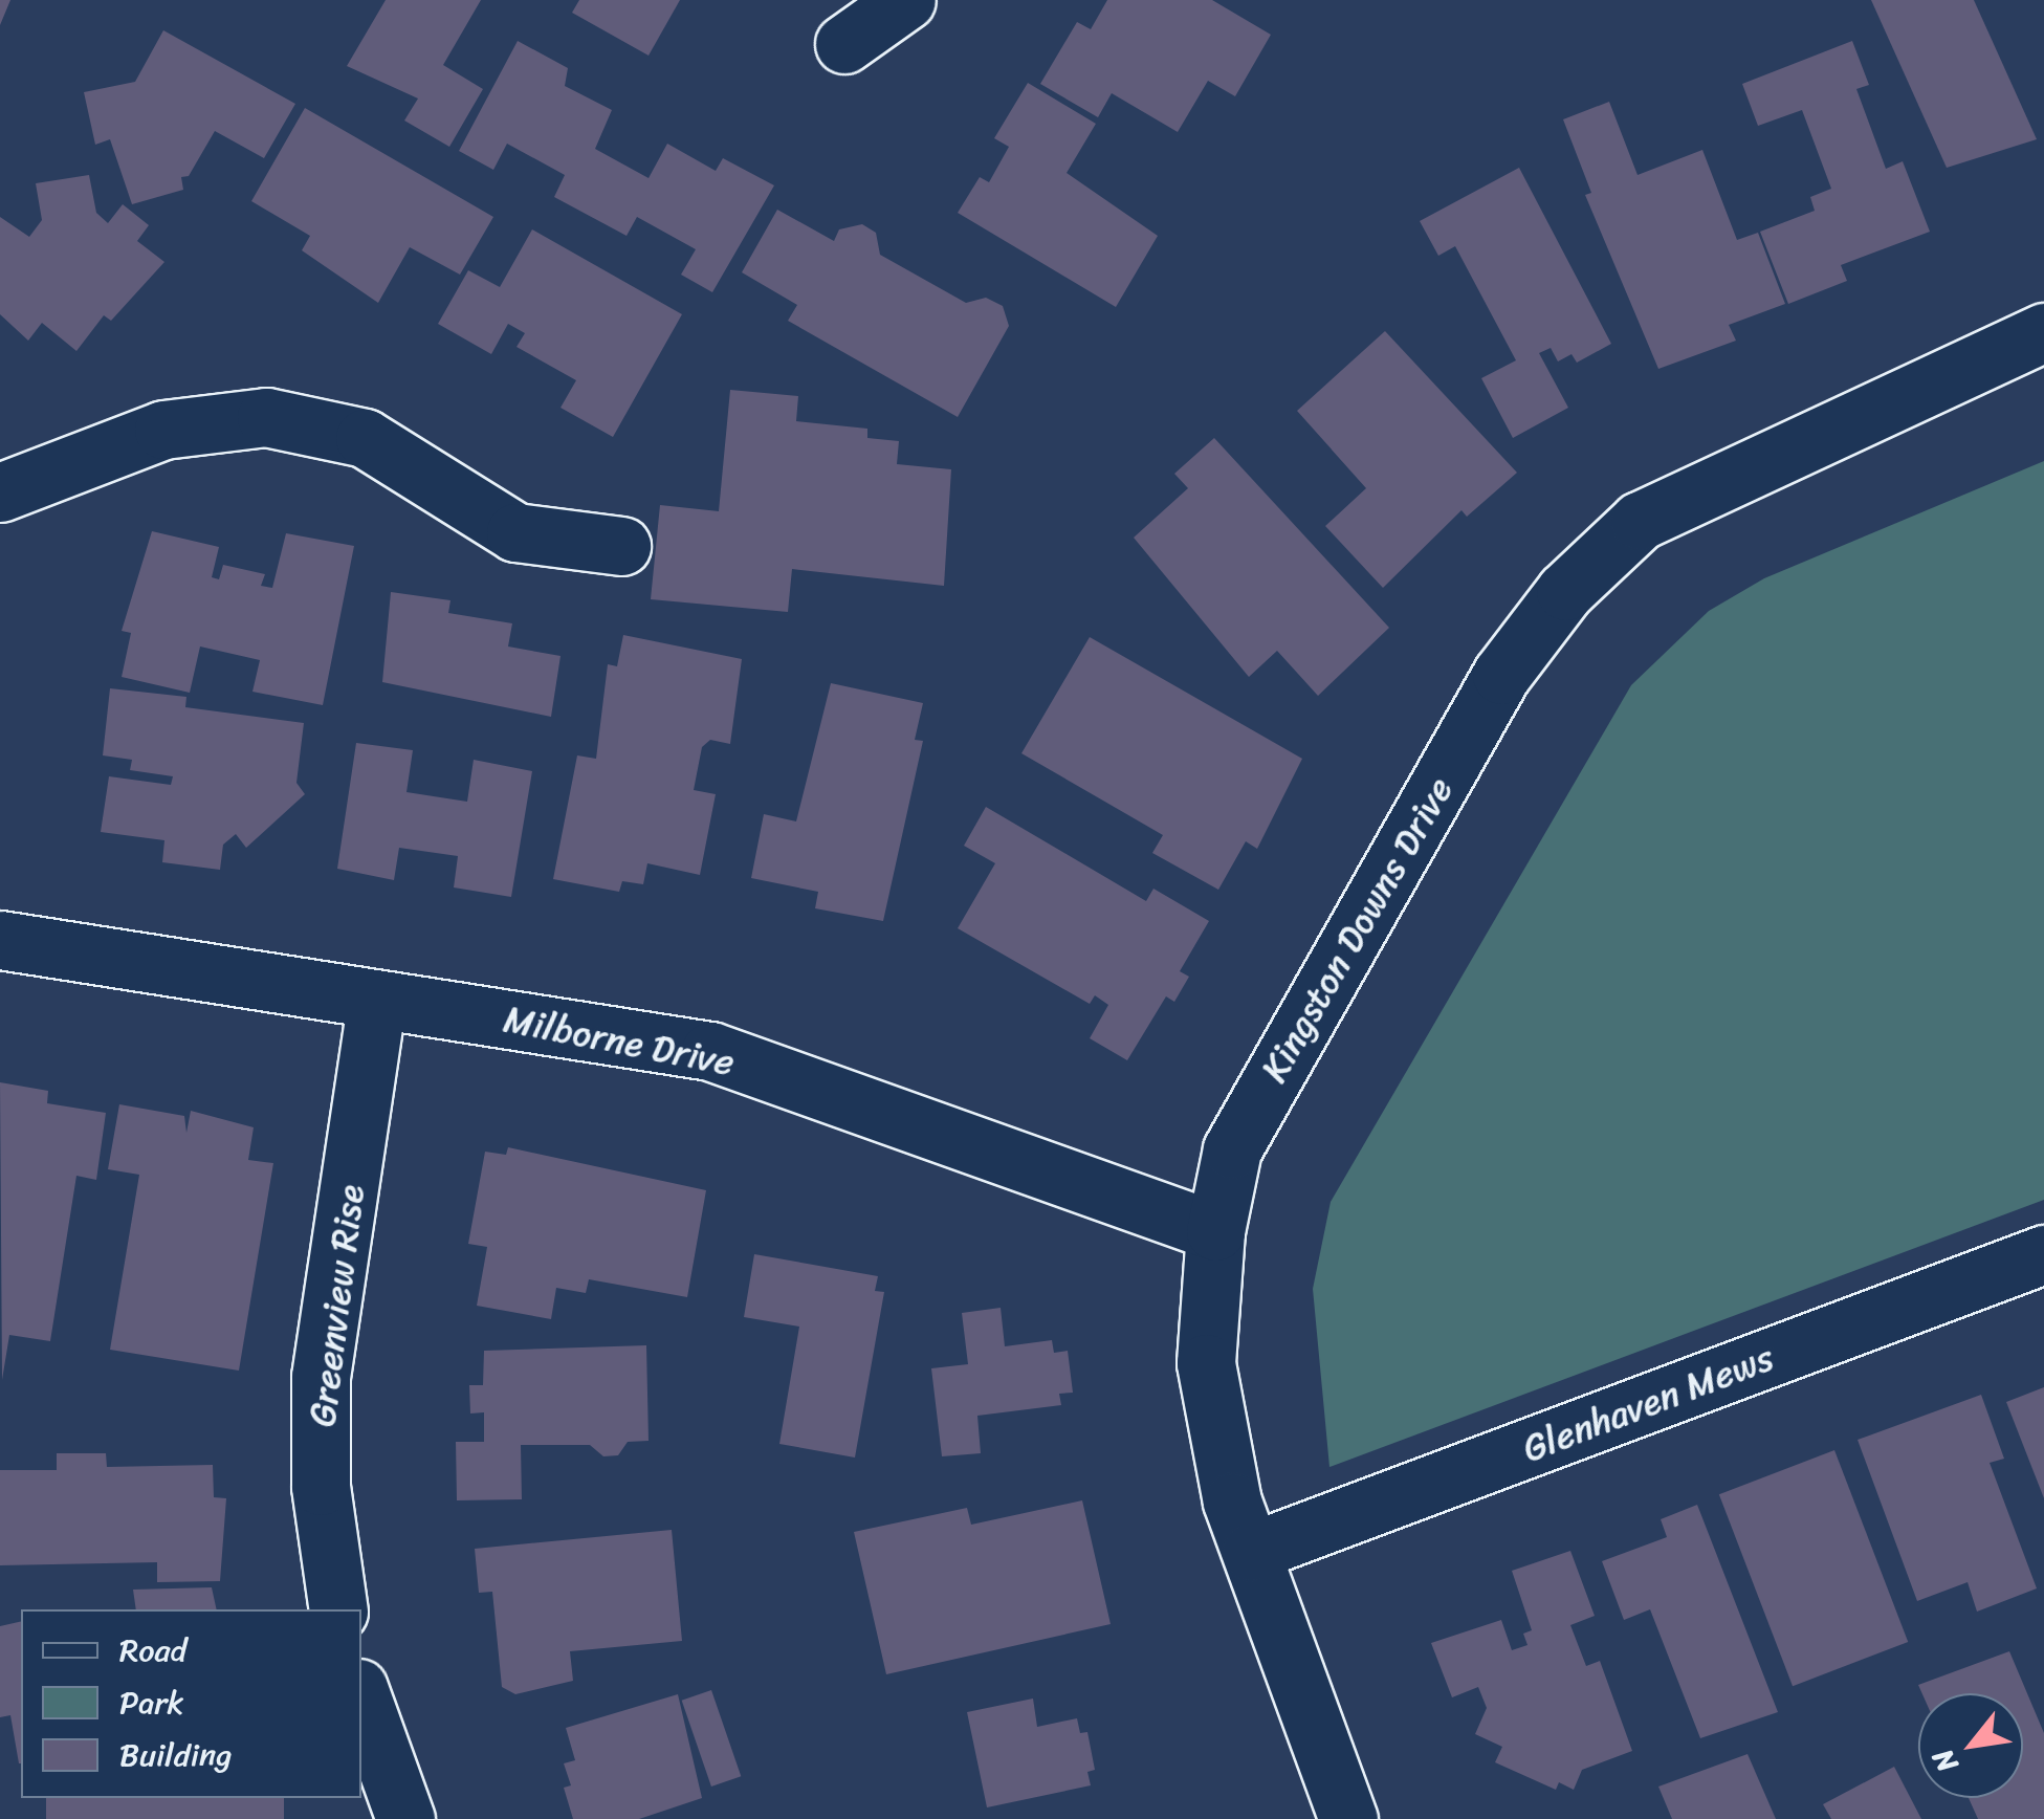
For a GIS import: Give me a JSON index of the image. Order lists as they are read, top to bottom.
{
  "streets": {
    "street": [
      "Kingston Downs Drive",
      "Milborne Drive",
      "Greenview Rise",
      "Glenhaven Mews"
    ]
  },
  "crossings": [
    ["Kingston Downs Drive", "Milborne Drive"],
    ["Kingston Downs Drive", "Glenhaven Mews"],
    ["Milborne Drive", "Greenview Rise"]
  ],
  "legend": ["Road", "Park", "Building"],
  "north": "bottom left"
}
